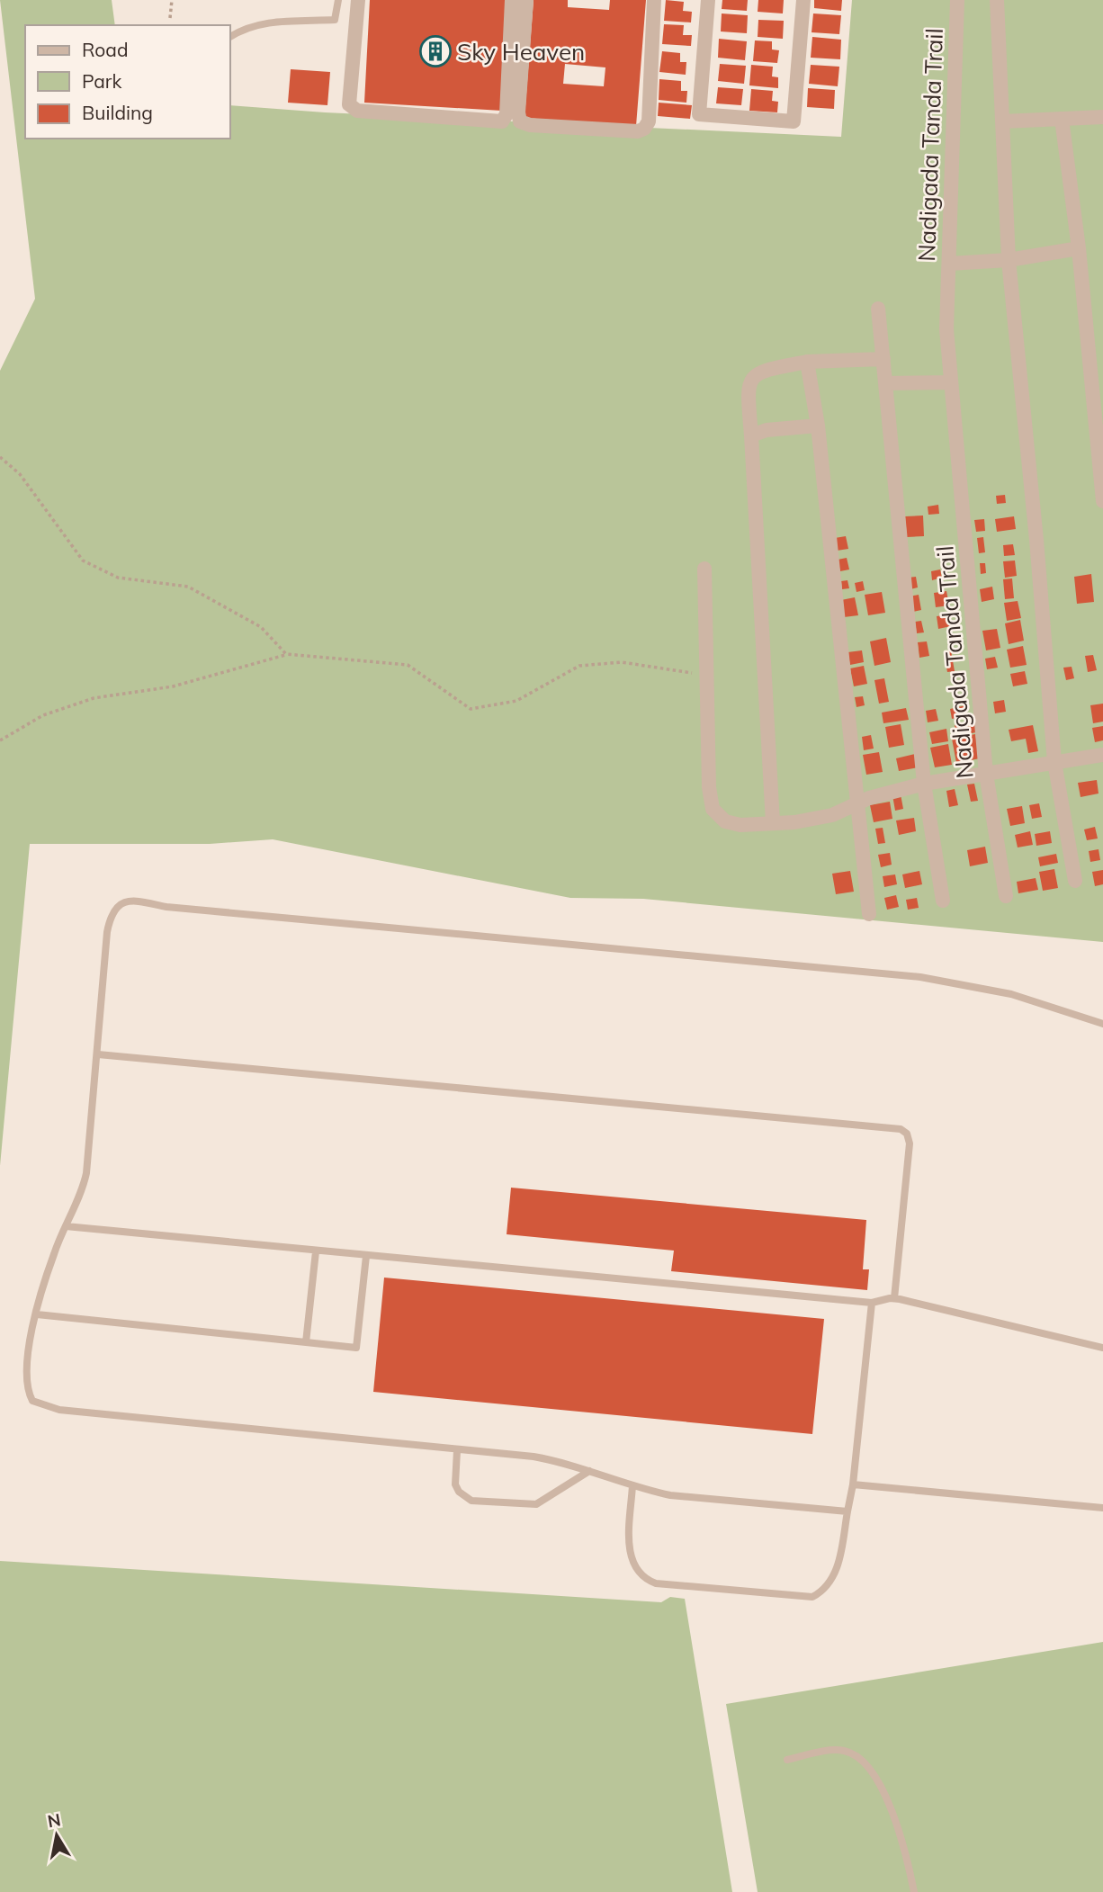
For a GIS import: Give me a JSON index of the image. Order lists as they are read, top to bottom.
{
  "streets": {
    "street": ["Nadigada Tanda Trail"]
  },
  "places": {
    "building": ["Sky Heaven"]
  },
  "legend": ["Road", "Park", "Building"],
  "north": "top"
}
